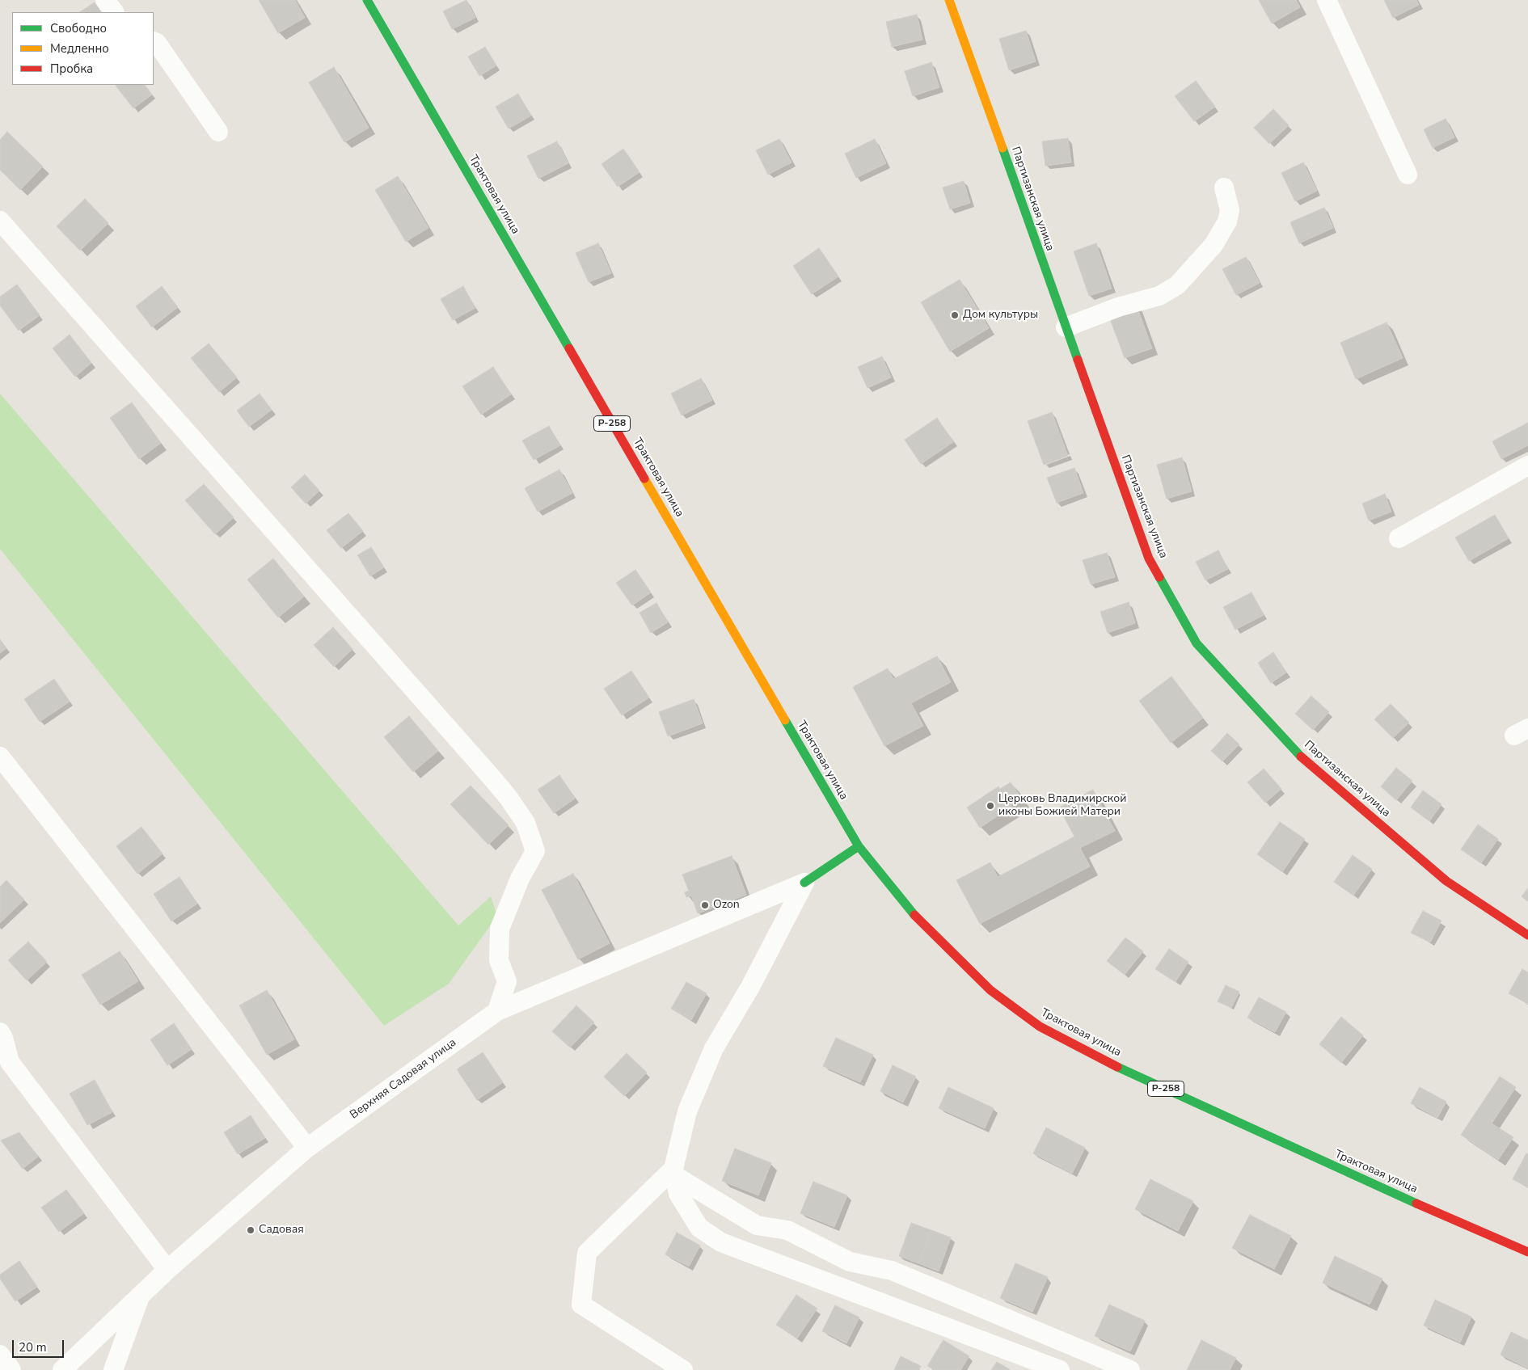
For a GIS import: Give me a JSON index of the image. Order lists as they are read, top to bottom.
{
  "streets": {
    "main road": ["Трактовая улица", "Партизанская улица", "Р-258"],
    "street": ["Верхняя Садовая улица"]
  },
  "places": [
    "Дом культуры",
    "Церковь Владимирской иконы Божией Матери",
    "Ozon",
    "Садовая"
  ],
  "legend": ["Свободно", "Медленно", "Пробка"],
  "scale_bar": "20 m"
}
